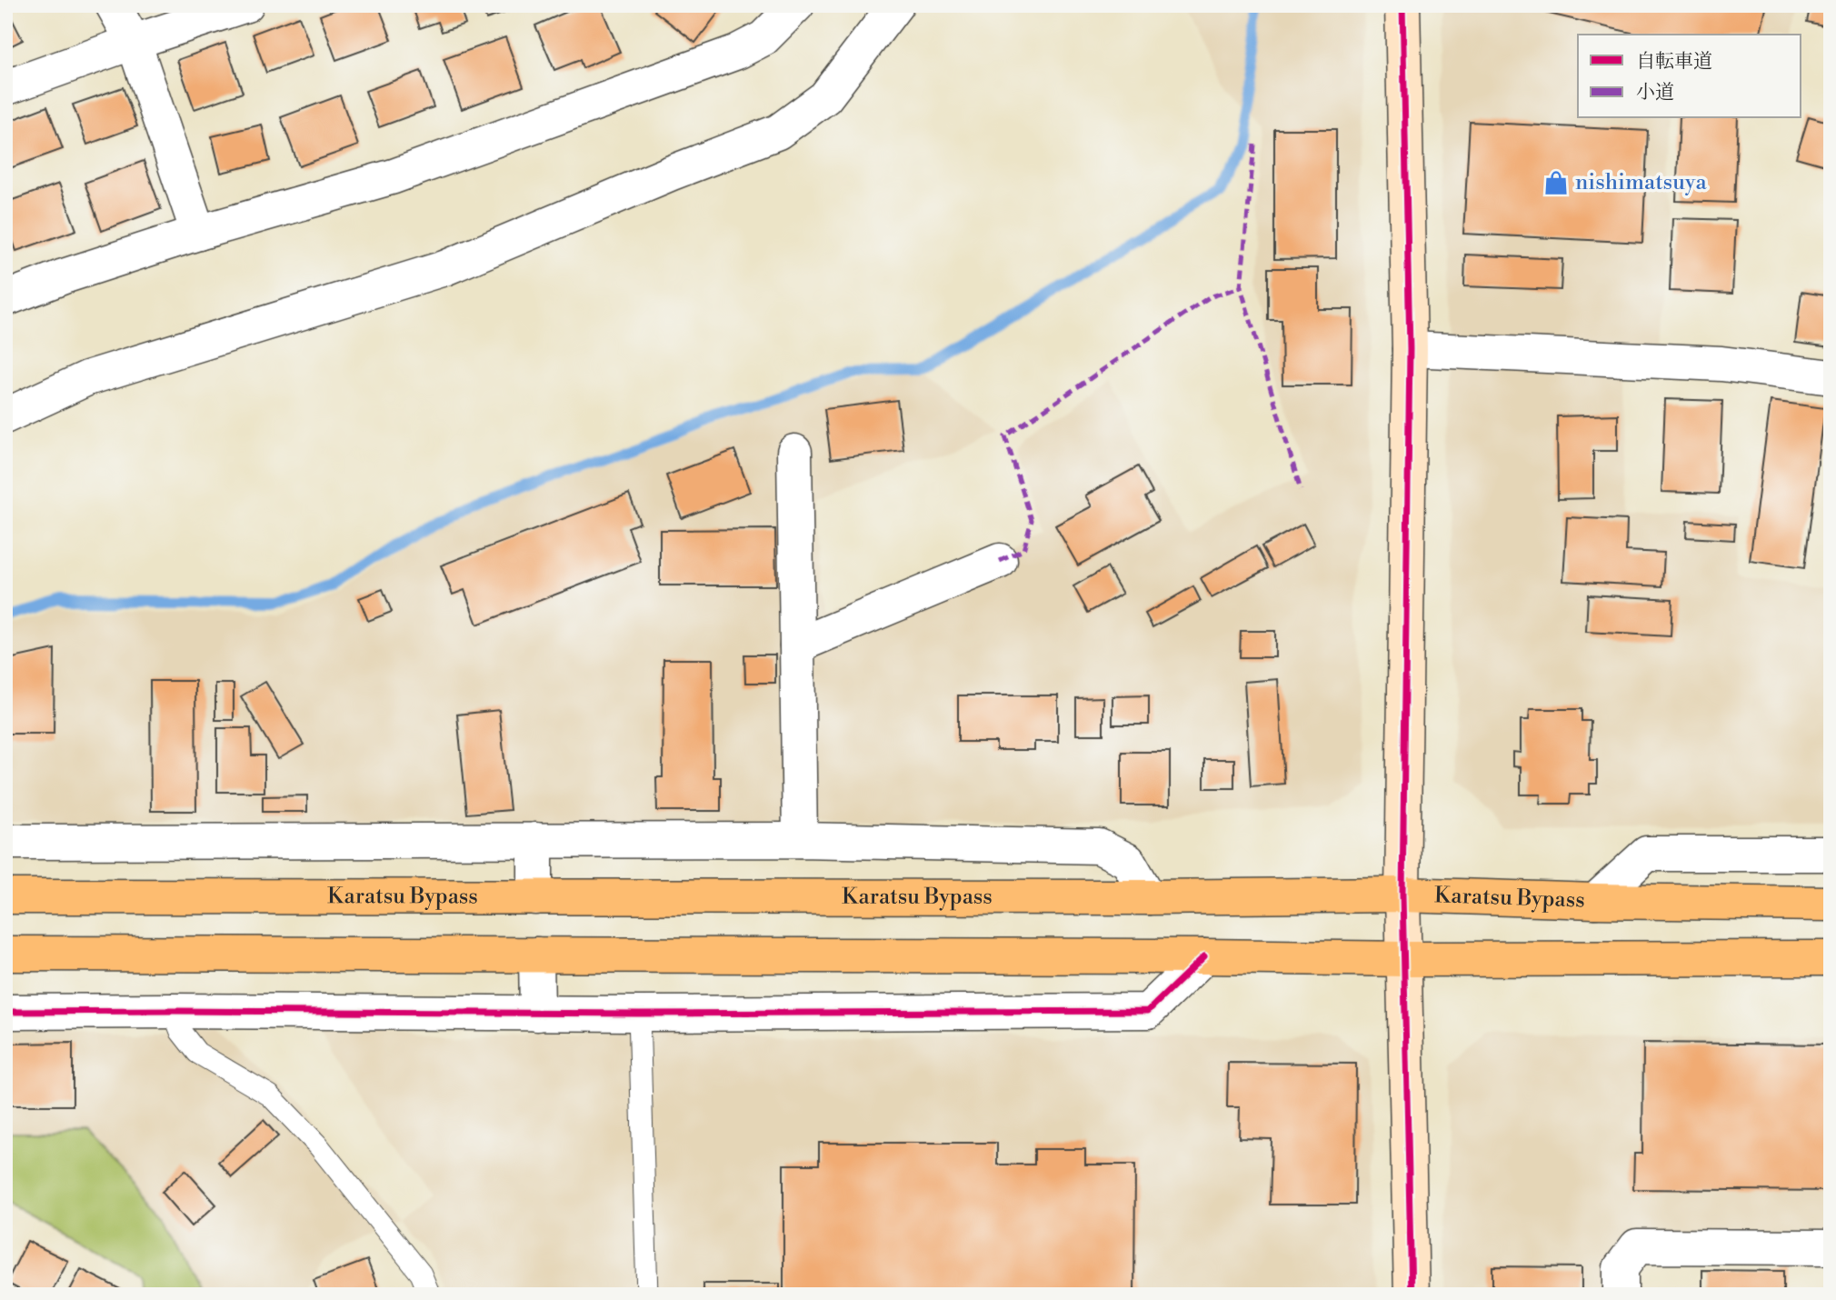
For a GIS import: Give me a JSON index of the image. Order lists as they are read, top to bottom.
{
  "streets": {
    "highway": ["Karatsu Bypass"]
  },
  "places": {
    "shop": ["nishimatsuya"]
  },
  "legend": ["自転車道", "小道"]
}
